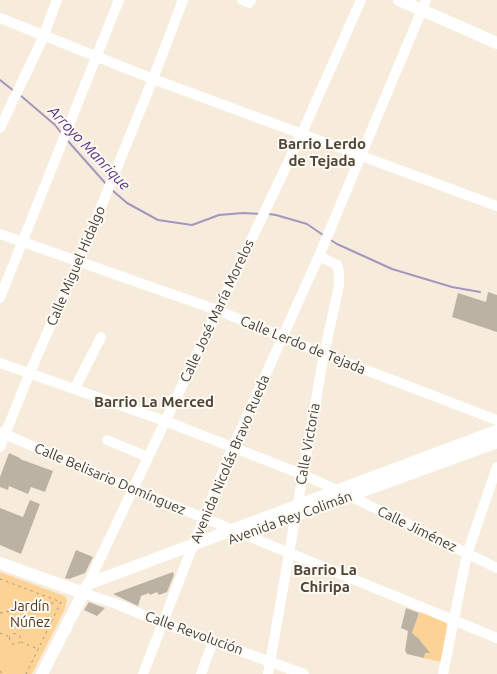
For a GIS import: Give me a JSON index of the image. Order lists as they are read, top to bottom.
{
  "streets": {
    "main road": ["Calle José María Morelos", "Avenida Rey Colimán"],
    "street": [
      "Calle Miguel Hidalgo",
      "Calle Lerdo de Tejada",
      "Calle Victoria",
      "Avenida Nicolás Bravo Rueda",
      "Calle Belisario Domínguez",
      "Calle Jiménez",
      "Calle Revolución"
    ]
  },
  "crossings": [
    ["Calle Miguel Hidalgo", "Calle Lerdo de Tejada"],
    ["Calle Miguel Hidalgo", "Calle Belisario Domínguez"],
    ["Calle Miguel Hidalgo", "Calle Jiménez"],
    ["Calle José María Morelos", "Calle Lerdo de Tejada"],
    ["Calle José María Morelos", "Calle Belisario Domínguez"],
    ["Calle José María Morelos", "Avenida Rey Colimán"],
    ["Calle José María Morelos", "Calle Jiménez"],
    ["Calle José María Morelos", "Calle Revolución"],
    ["Calle Lerdo de Tejada", "Calle Victoria"],
    ["Calle Lerdo de Tejada", "Avenida Nicolás Bravo Rueda"],
    ["Calle Victoria", "Avenida Nicolás Bravo Rueda"],
    ["Calle Victoria", "Calle Belisario Domínguez"],
    ["Calle Victoria", "Avenida Rey Colimán"],
    ["Calle Victoria", "Calle Jiménez"],
    ["Calle Victoria", "Calle Revolución"],
    ["Avenida Nicolás Bravo Rueda", "Calle Belisario Domínguez"],
    ["Avenida Nicolás Bravo Rueda", "Avenida Rey Colimán"],
    ["Avenida Nicolás Bravo Rueda", "Calle Jiménez"],
    ["Avenida Nicolás Bravo Rueda", "Calle Revolución"],
    ["Calle Belisario Domínguez", "Avenida Rey Colimán"],
    ["Avenida Rey Colimán", "Calle Jiménez"],
    ["Avenida Rey Colimán", "Calle Revolución"]
  ],
  "districts": ["Barrio Lerdo de Tejada", "Barrio La Merced", "Barrio La Chiripa"],
  "water": ["Arroyo Manrique"],
  "parks": ["Jardín Núñez"]
}
